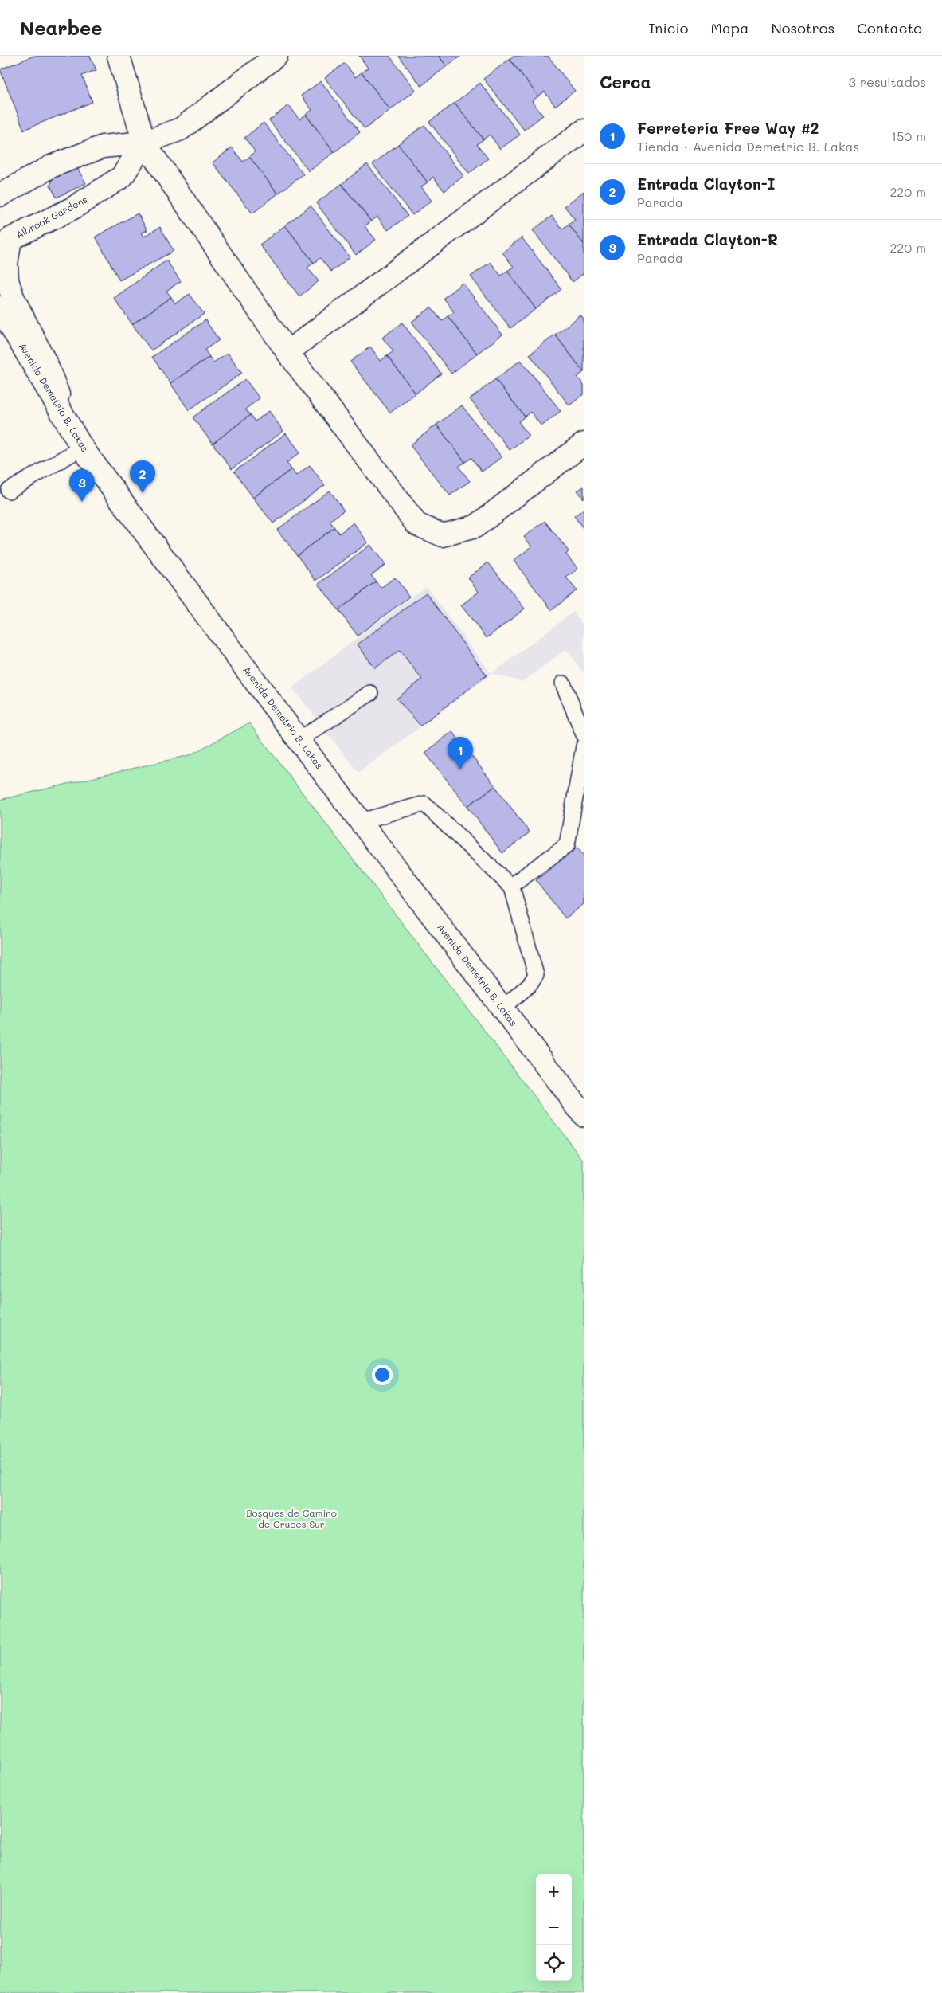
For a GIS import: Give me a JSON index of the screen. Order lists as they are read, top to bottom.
{
  "streets": {
    "street": ["Albrook Gardens", "Avenida Demetrio B. Lakas"]
  },
  "crossings": [
    ["Albrook Gardens", "Avenida Demetrio B. Lakas"]
  ],
  "parks": ["Bosques de Camino de Cruces Sur"],
  "page": {
    "header": "Nearbee",
    "nav": [
      "Inicio",
      "Mapa",
      "Nosotros",
      "Contacto"
    ],
    "heading": ["Cerca", "3 resultados"],
    "list": [
      {
        "mark": "1",
        "name": "Ferretería Free Way #2",
        "note": "Tienda · Avenida Demetrio B. Lakas",
        "value": "150 m"
      },
      {
        "mark": "2",
        "name": "Entrada Clayton-I",
        "note": "Parada",
        "value": "220 m"
      },
      {
        "mark": "3",
        "name": "Entrada Clayton-R",
        "note": "Parada",
        "value": "220 m"
      }
    ],
    "pins": ["2", "3", "1"],
    "map_buttons": ["+", "−"]
  }
}
